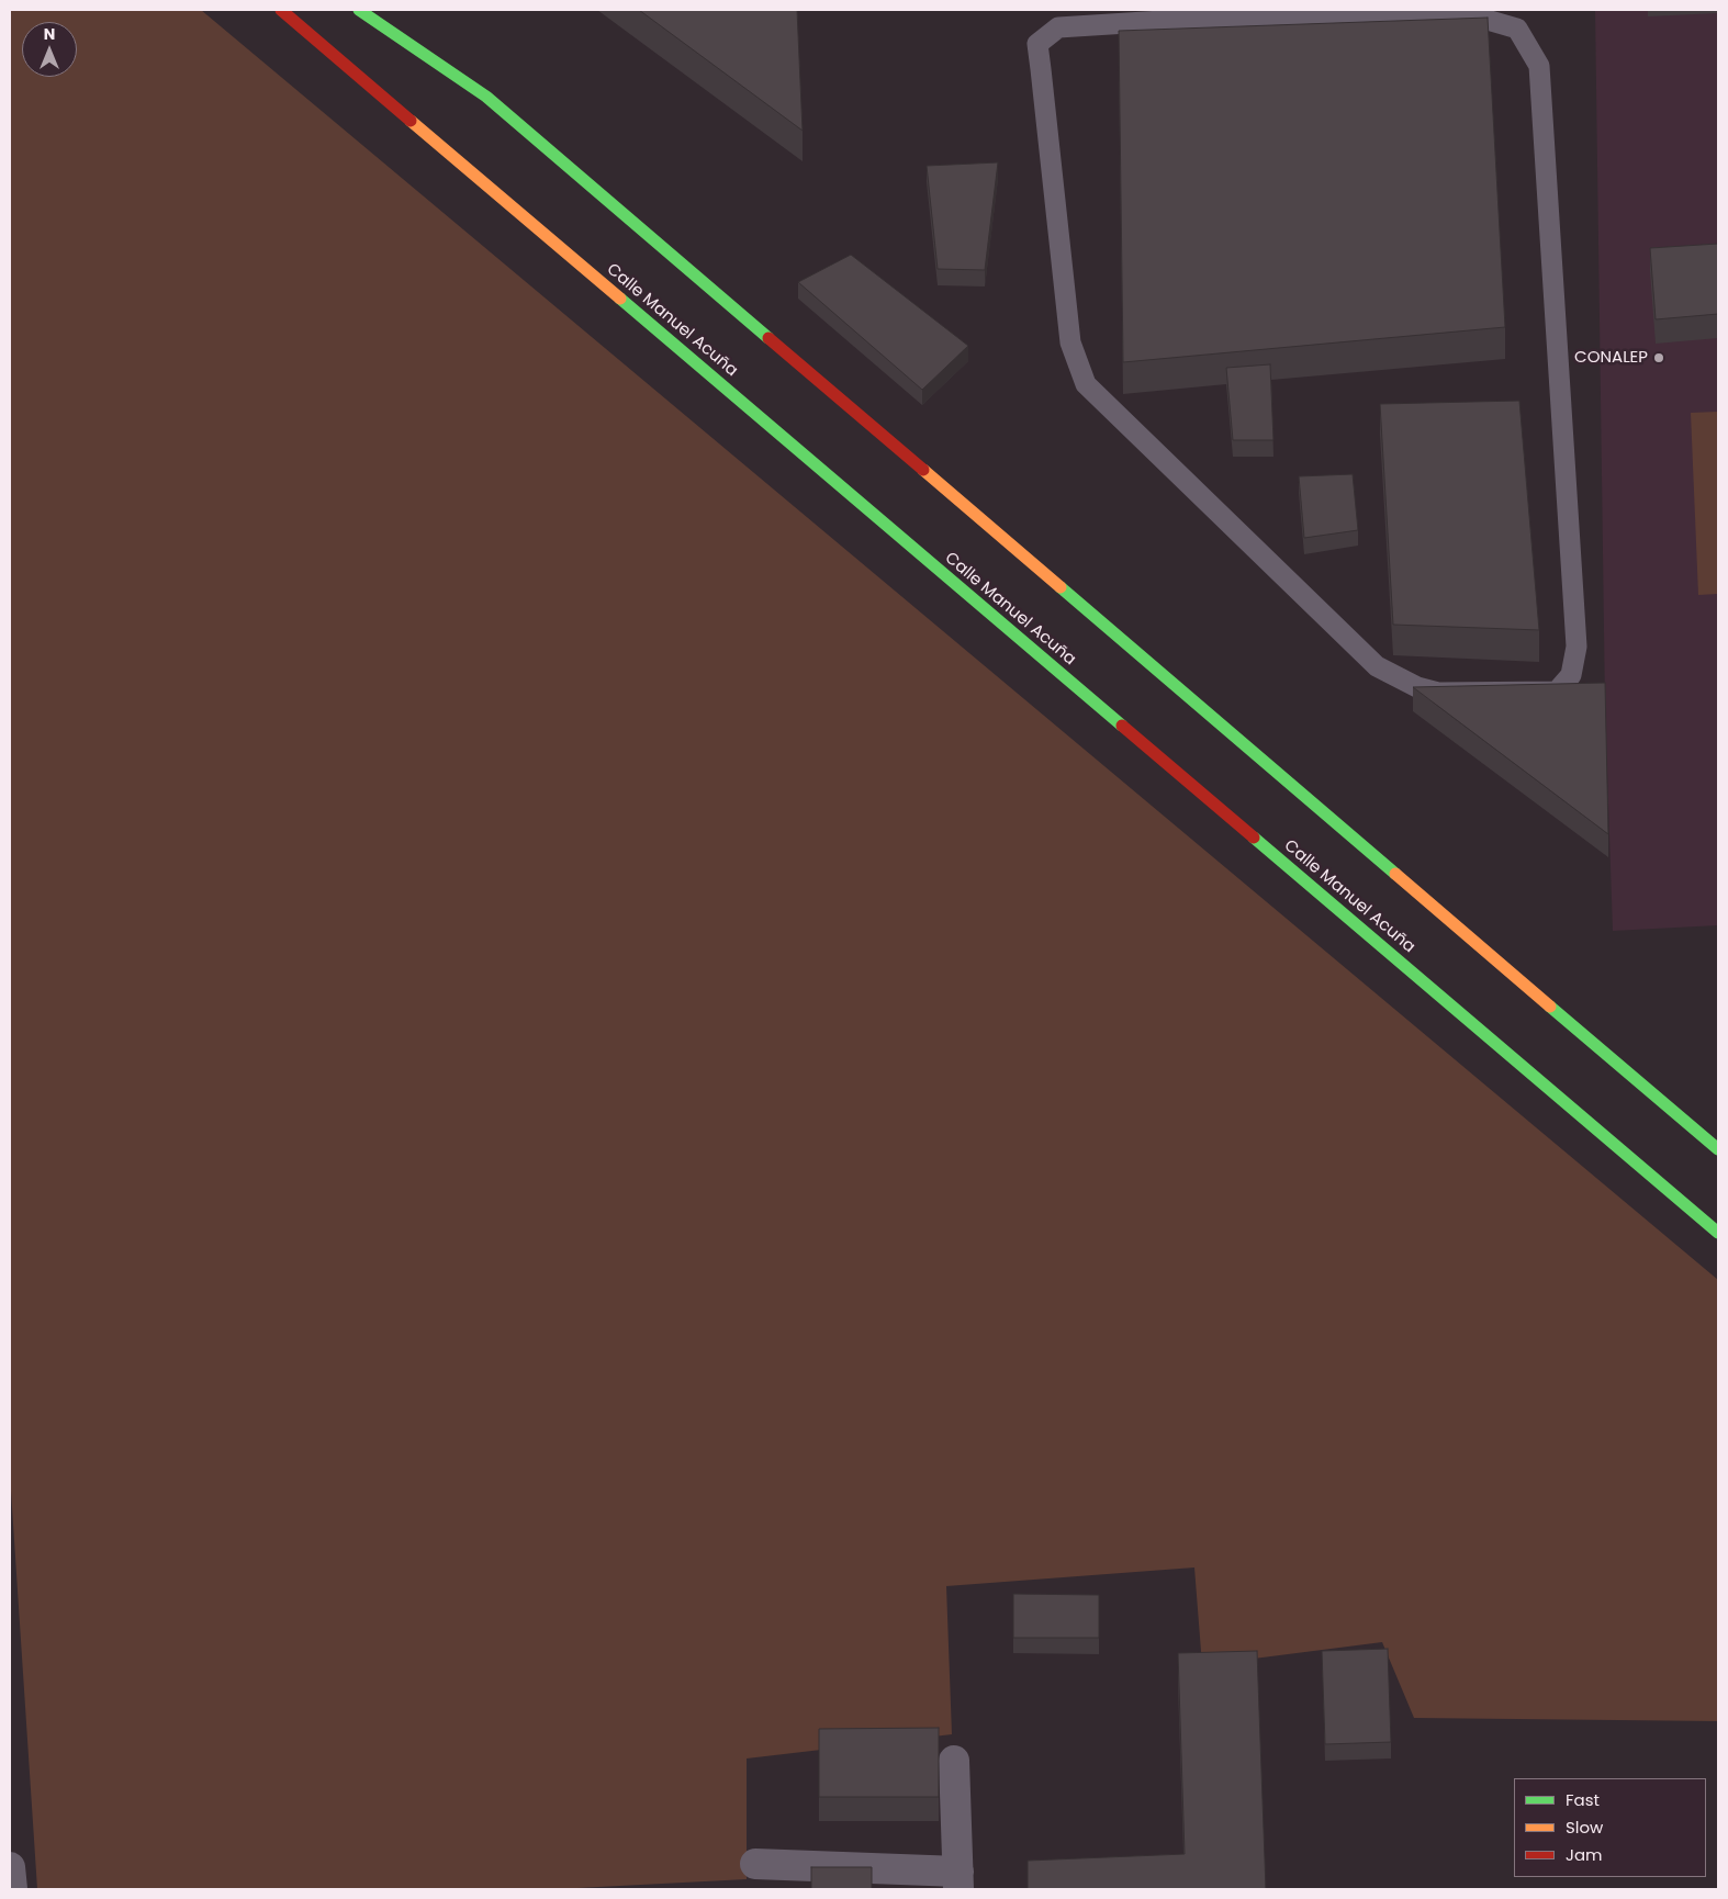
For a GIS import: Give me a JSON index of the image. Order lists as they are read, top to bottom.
{
  "streets": {
    "main road": ["Calle Manuel Acuña"]
  },
  "places": ["CONALEP"],
  "legend": ["Fast", "Slow", "Jam"],
  "north": "top"
}
